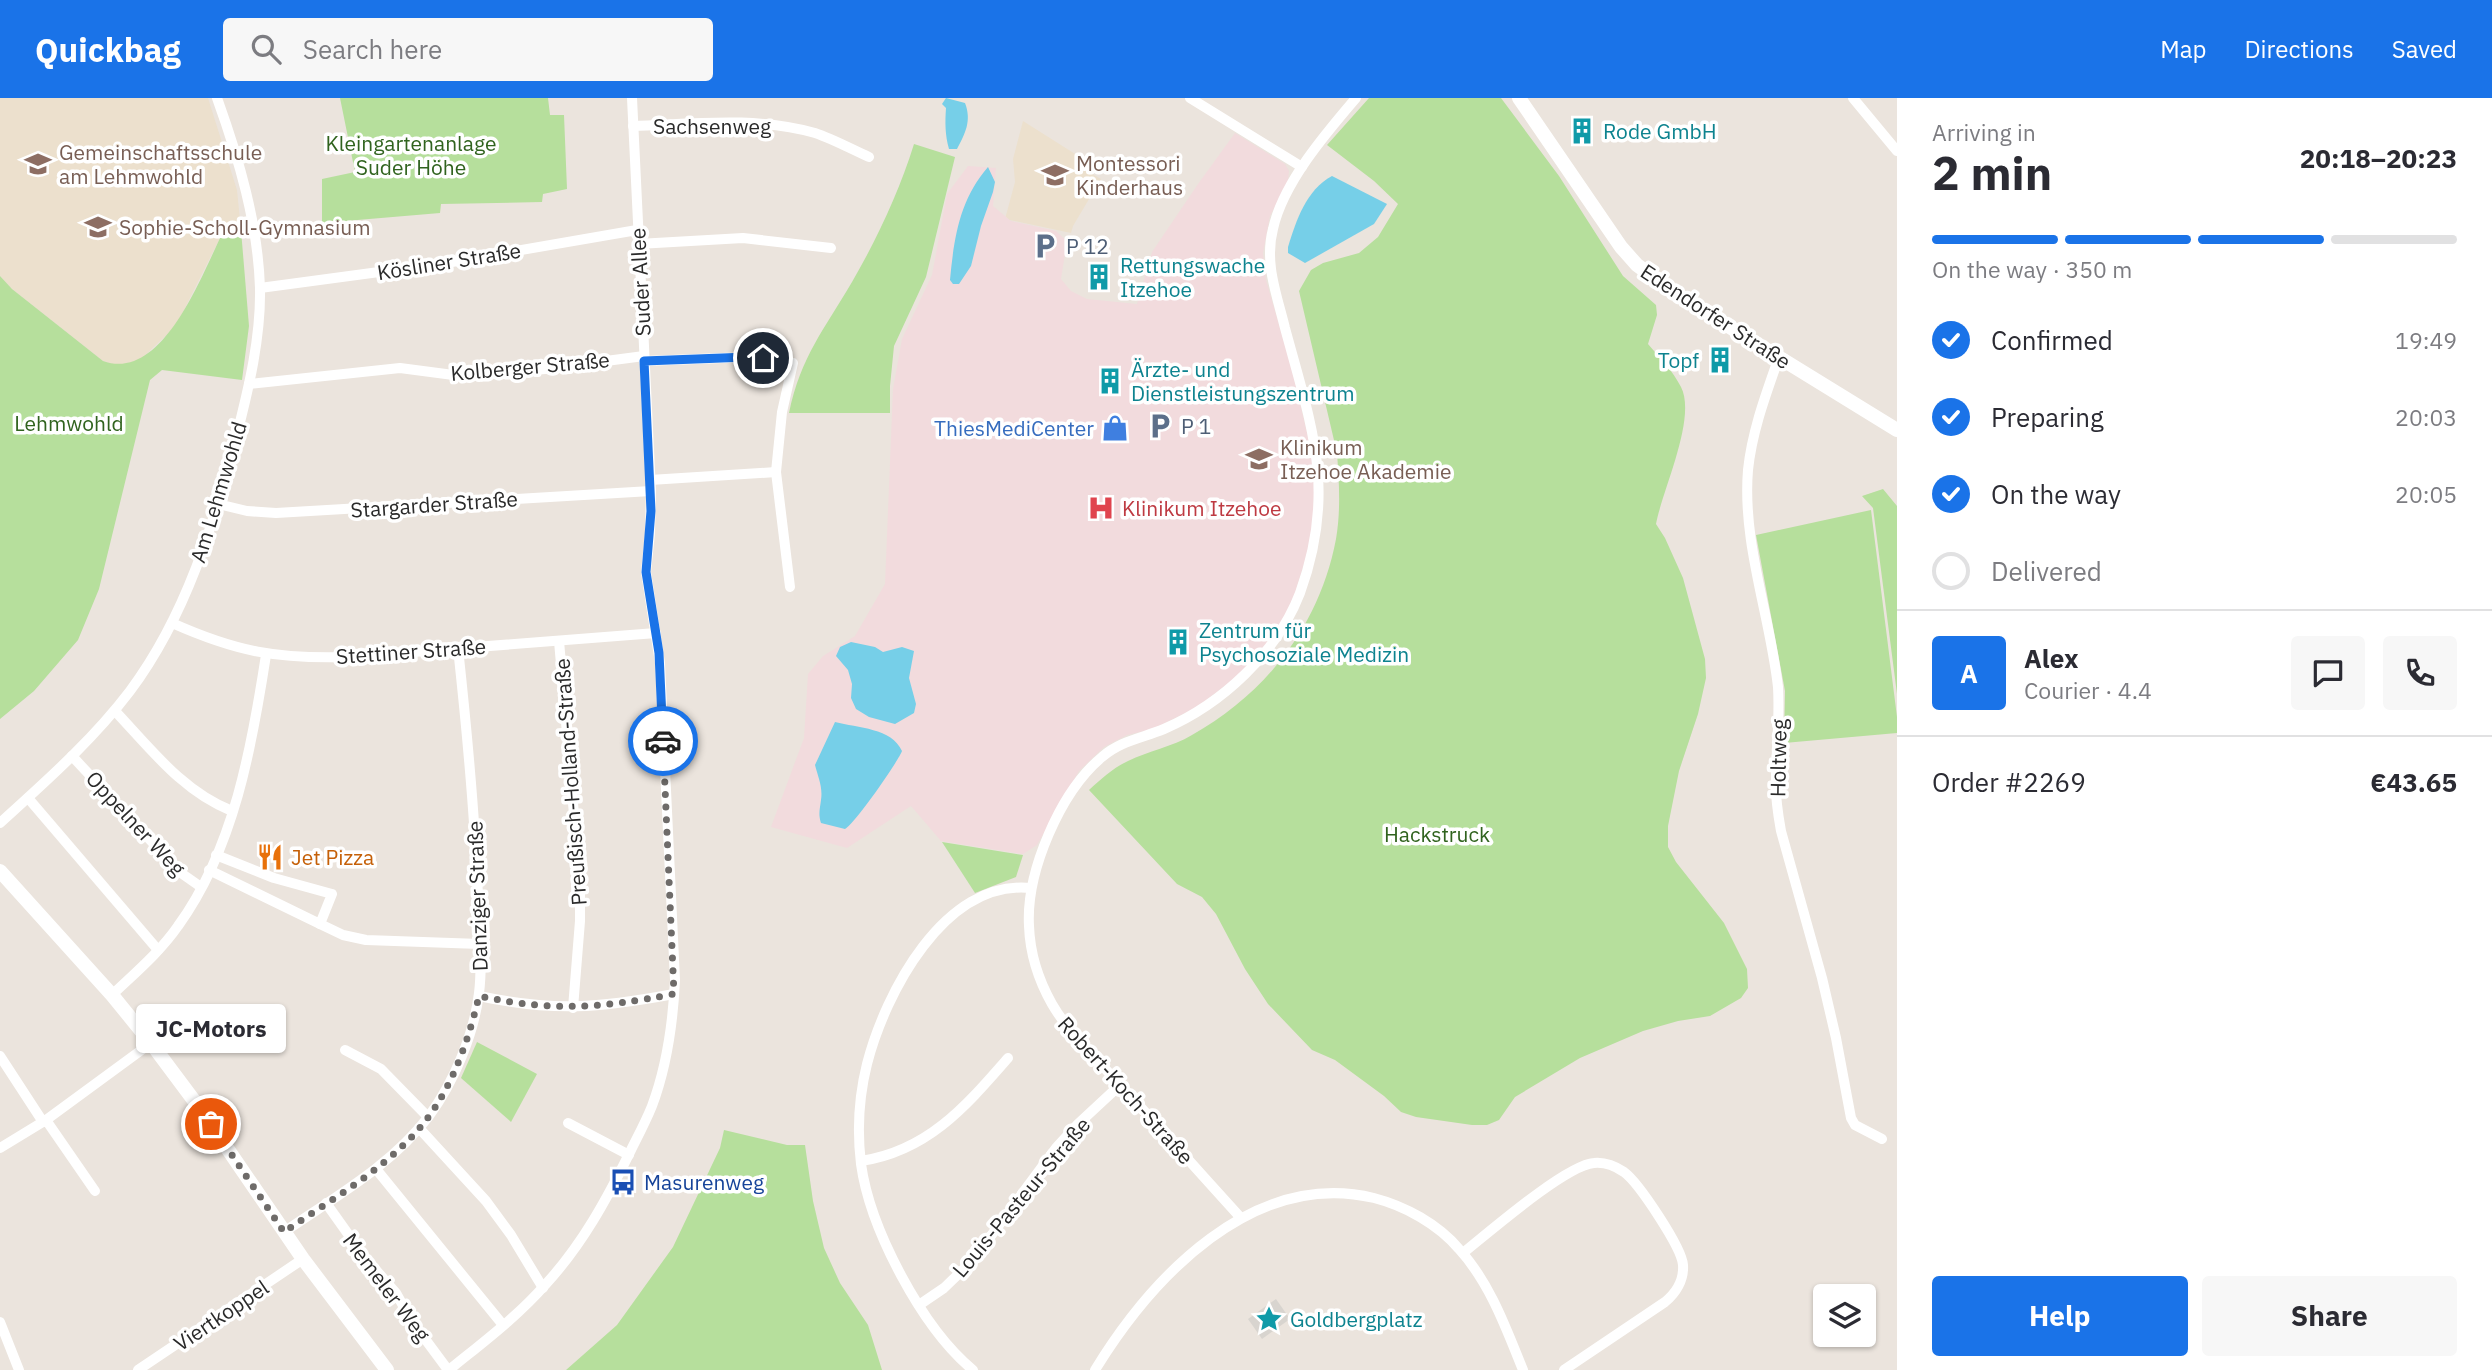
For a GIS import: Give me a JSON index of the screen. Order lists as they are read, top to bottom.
{
  "streets": {
    "street": [
      "Sachsenweg",
      "Kösliner Straße",
      "Suder Allee",
      "Edendorfer Straße",
      "Kolberger Straße",
      "Am Lehmwohld",
      "Stargarder Straße",
      "Stettiner Straße",
      "Holtweg",
      "Preußisch-Holland-Straße",
      "Oppelner Weg",
      "Danziger Straße",
      "Robert-Koch-Straße",
      "Louis-Pasteur-Straße",
      "Memeler Weg",
      "Viertkoppel"
    ]
  },
  "crossings": [
    ["Sachsenweg", "Suder Allee"],
    ["Kösliner Straße", "Suder Allee"],
    ["Kösliner Straße", "Am Lehmwohld"],
    ["Suder Allee", "Kolberger Straße"],
    ["Suder Allee", "Stargarder Straße"],
    ["Suder Allee", "Stettiner Straße"],
    ["Suder Allee", "Memeler Weg"],
    ["Edendorfer Straße", "Holtweg"],
    ["Kolberger Straße", "Am Lehmwohld"],
    ["Kolberger Straße", "Stargarder Straße"],
    ["Am Lehmwohld", "Stargarder Straße"],
    ["Am Lehmwohld", "Stettiner Straße"],
    ["Am Lehmwohld", "Oppelner Weg"],
    ["Stettiner Straße", "Preußisch-Holland-Straße"],
    ["Stettiner Straße", "Danziger Straße"],
    ["Danziger Straße", "Memeler Weg"],
    ["Robert-Koch-Straße", "Louis-Pasteur-Straße"]
  ],
  "parks": ["Kleingartenanlage Suder Höhe", "Lehmwohld", "Hackstruck"],
  "places": {
    "building": [
      "Rode GmbH",
      "Rettungswache Itzehoe",
      "Topf",
      "Ärzte- und Dienstleistungszentrum",
      "Zentrum für Psychosoziale Medizin"
    ],
    "school or university": [
      "Gemeinschaftsschule am Lehmwohld",
      "Montessori Kinderhaus",
      "Sophie-Scholl-Gymnasium",
      "Klinikum Itzehoe Akademie"
    ],
    "parking": ["P 12", "P 1"],
    "shop": ["ThiesMediCenter"],
    "hospital": ["Klinikum Itzehoe"],
    "restaurant": ["Jet Pizza"],
    "other": ["JC-Motors"],
    "bus stop": ["Masurenweg"],
    "place": ["Goldbergplatz"]
  },
  "page": {
    "header": "Quickbag",
    "search": "Search here",
    "nav": ["Map", "Directions", "Saved"],
    "heading": ["2 min", "Arriving in", "20:18–20:23"],
    "panel": [
      "Alex",
      "Courier · 4.4",
      "Order #2269",
      "€43.65"
    ],
    "bar": "On the way · 350 m",
    "list": [
      ["Confirmed", "19:49"],
      ["Preparing", "20:03"],
      ["On the way", "20:05"],
      "Delivered"
    ],
    "round": "A",
    "bubble": "JC-Motors",
    "buttons": ["Help", "Share"]
  }
}
